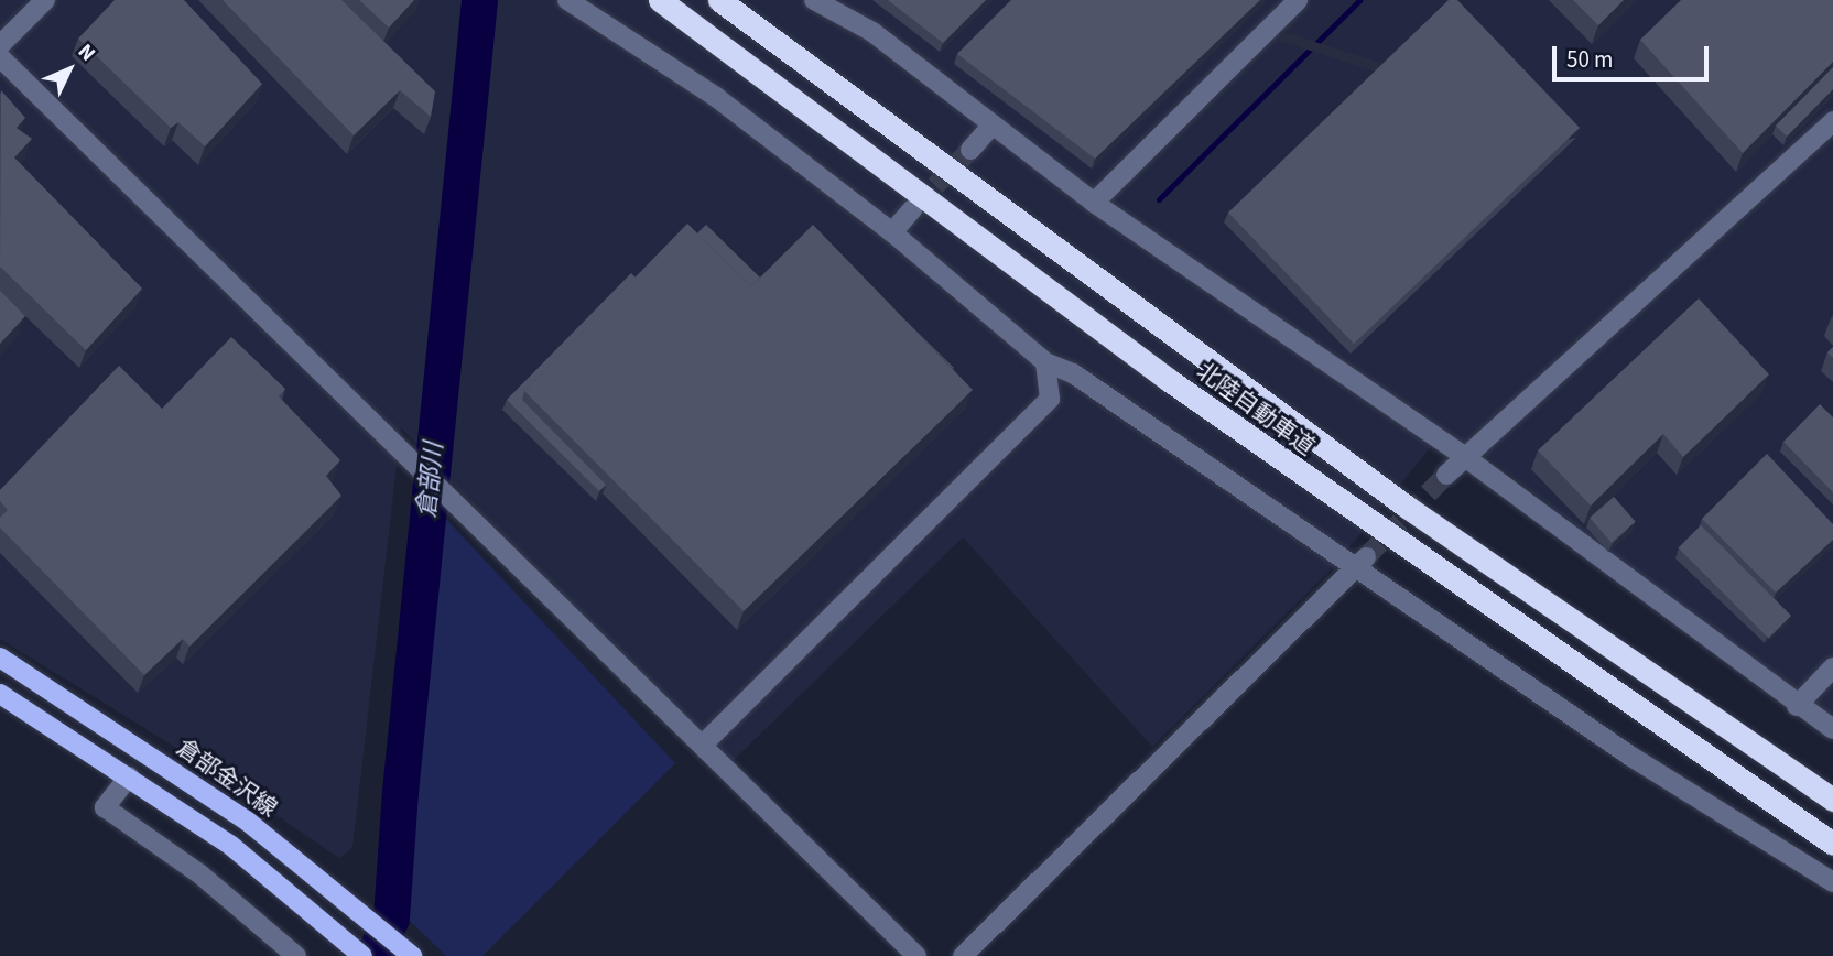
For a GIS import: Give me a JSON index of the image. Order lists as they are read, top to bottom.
{
  "streets": {
    "highway": ["北陸自動車道"],
    "main road": ["倉部金沢線"]
  },
  "water": ["倉部川"],
  "scale_bar": "50 m",
  "north": "top right"
}
